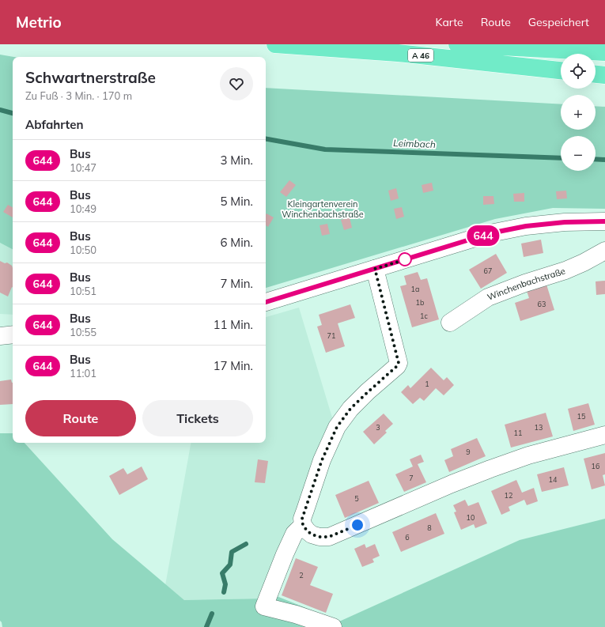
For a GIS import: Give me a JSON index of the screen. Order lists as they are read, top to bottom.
{
  "streets": {
    "highway": ["A 46"],
    "street": ["Winchenbachstraße"]
  },
  "water": ["Leimbach"],
  "parks": ["Kleingartenverein Winchenbachstraße"],
  "lines": ["bus line 644"],
  "house_numbers": [
    "67",
    "1a",
    "1b",
    "63",
    "1c",
    "71",
    "1",
    "15",
    "3",
    "13",
    "11",
    "9",
    "16",
    "7",
    "14",
    "12",
    "5",
    "10",
    "8",
    "6",
    "2"
  ],
  "page": {
    "header": "Metrio",
    "nav": ["Karte", "Route", "Gespeichert"],
    "on_map": "644",
    "map_buttons": ["+", "−"],
    "heading": [
      ["Schwartnerstraße", "Zu Fuß · 3 Min. · 170 m"],
      "Abfahrten"
    ],
    "list": [
      {
        "mark": "644",
        "name": "Bus",
        "note": "10:47",
        "value": "3 Min."
      },
      {
        "mark": "644",
        "name": "Bus",
        "note": "10:49",
        "value": "5 Min."
      },
      {
        "mark": "644",
        "name": "Bus",
        "note": "10:50",
        "value": "6 Min."
      },
      {
        "mark": "644",
        "name": "Bus",
        "note": "10:51",
        "value": "7 Min."
      },
      {
        "mark": "644",
        "name": "Bus",
        "note": "10:55",
        "value": "11 Min."
      },
      {
        "mark": "644",
        "name": "Bus",
        "note": "11:01",
        "value": "17 Min."
      }
    ],
    "buttons": ["Route", "Tickets"]
  }
}
